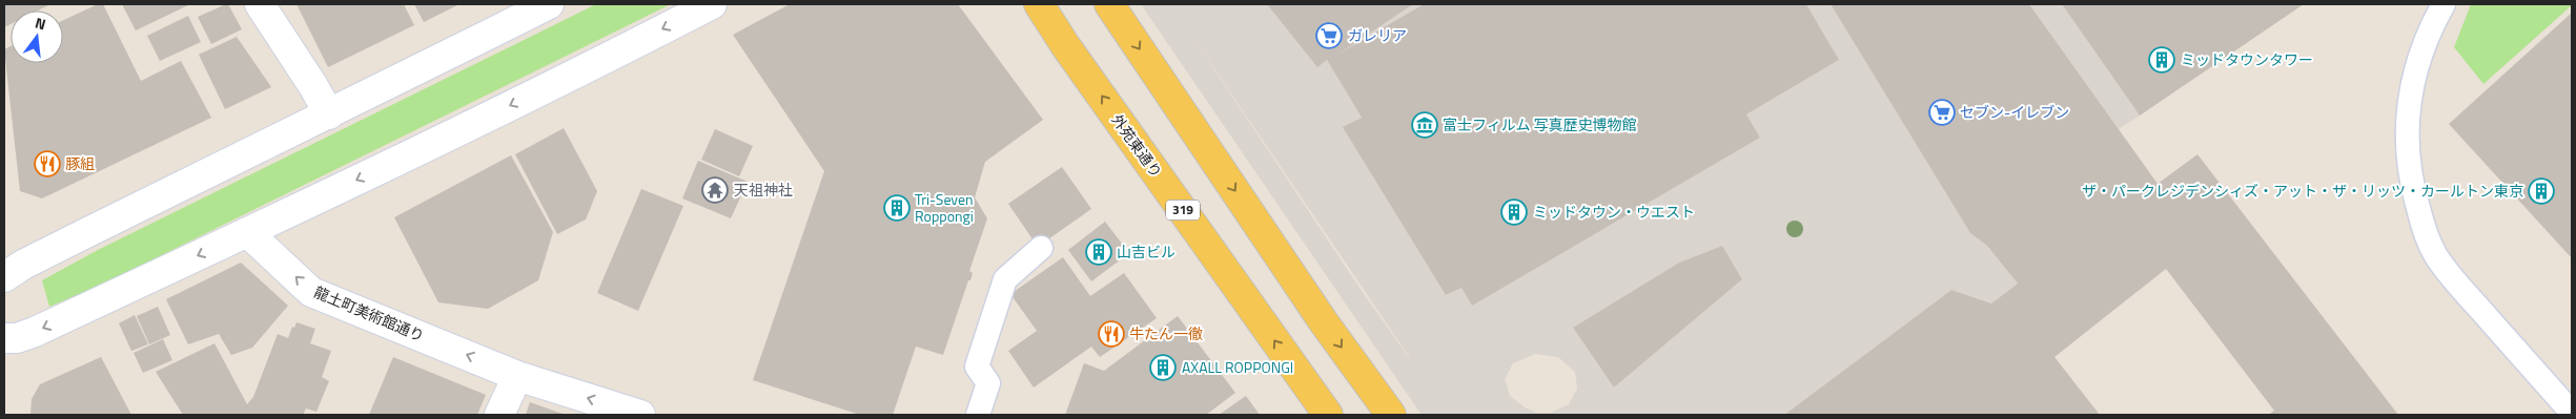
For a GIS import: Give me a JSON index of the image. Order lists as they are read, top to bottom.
{
  "streets": {
    "main road": ["外苑東通り", "319"],
    "street": ["龍土町美術館通り"]
  },
  "one_way": ["龍土町美術館通り"],
  "places": {
    "supermarket": ["ガレリア", "セブン-イレブン"],
    "building": [
      "ミッドタウンタワー",
      "ザ・パークレジデンシィズ・アット・ザ・リッツ・カールトン東京",
      "Tri-Seven Roppongi",
      "ミッドタウン・ウエスト",
      "山吉ビル",
      "AXALL ROPPONGI"
    ],
    "museum": ["富士フィルム 写真歴史博物館"],
    "restaurant": ["豚組", "牛たん一徹"],
    "temple": ["天祖神社"]
  },
  "north": "top"
}
